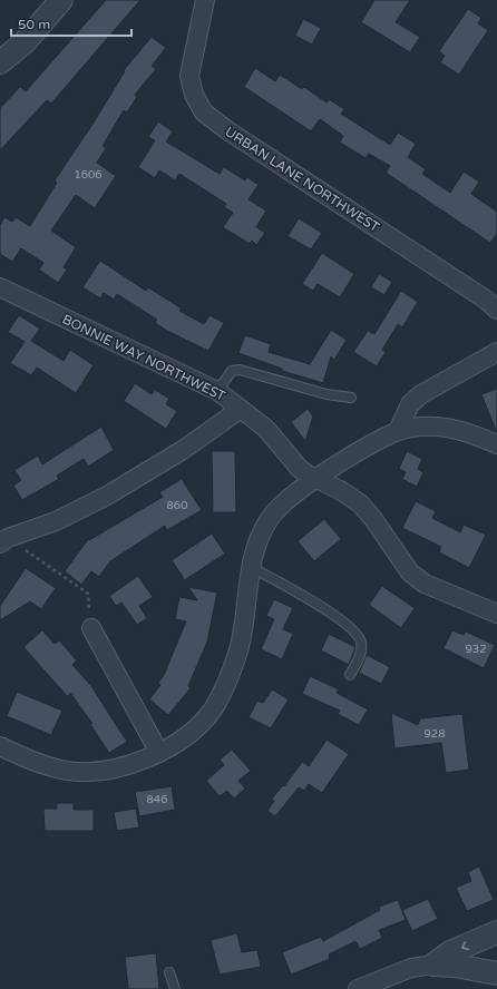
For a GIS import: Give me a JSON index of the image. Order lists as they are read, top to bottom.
{
  "streets": {
    "street": ["URBAN LANE NORTHWEST", "BONNIE WAY NORTHWEST"]
  },
  "house_numbers": [
    "1606",
    "860",
    "932",
    "928",
    "846"
  ],
  "scale_bar": "50 m"
}
